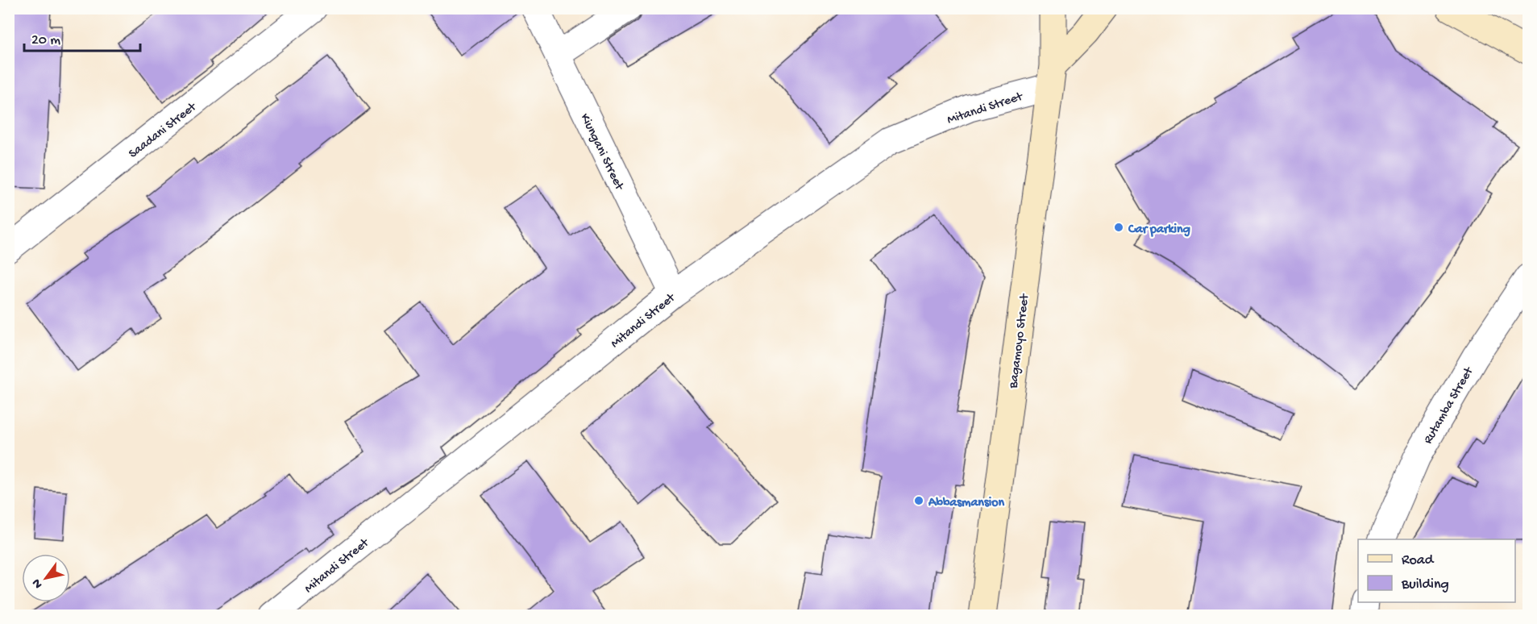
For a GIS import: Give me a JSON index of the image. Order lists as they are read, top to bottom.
{
  "streets": {
    "main road": ["Bagamoyo Street"],
    "street": [
      "Mitandi Street",
      "Saadani Street",
      "Kiungani Street",
      "Rutamba Street"
    ]
  },
  "crossings": [
    ["Mitandi Street", "Kiungani Street"],
    ["Mitandi Street", "Bagamoyo Street"]
  ],
  "places": ["Car parking", "Abbasmansion"],
  "legend": ["Road", "Building"],
  "scale_bar": "20 m",
  "north": "bottom left"
}
